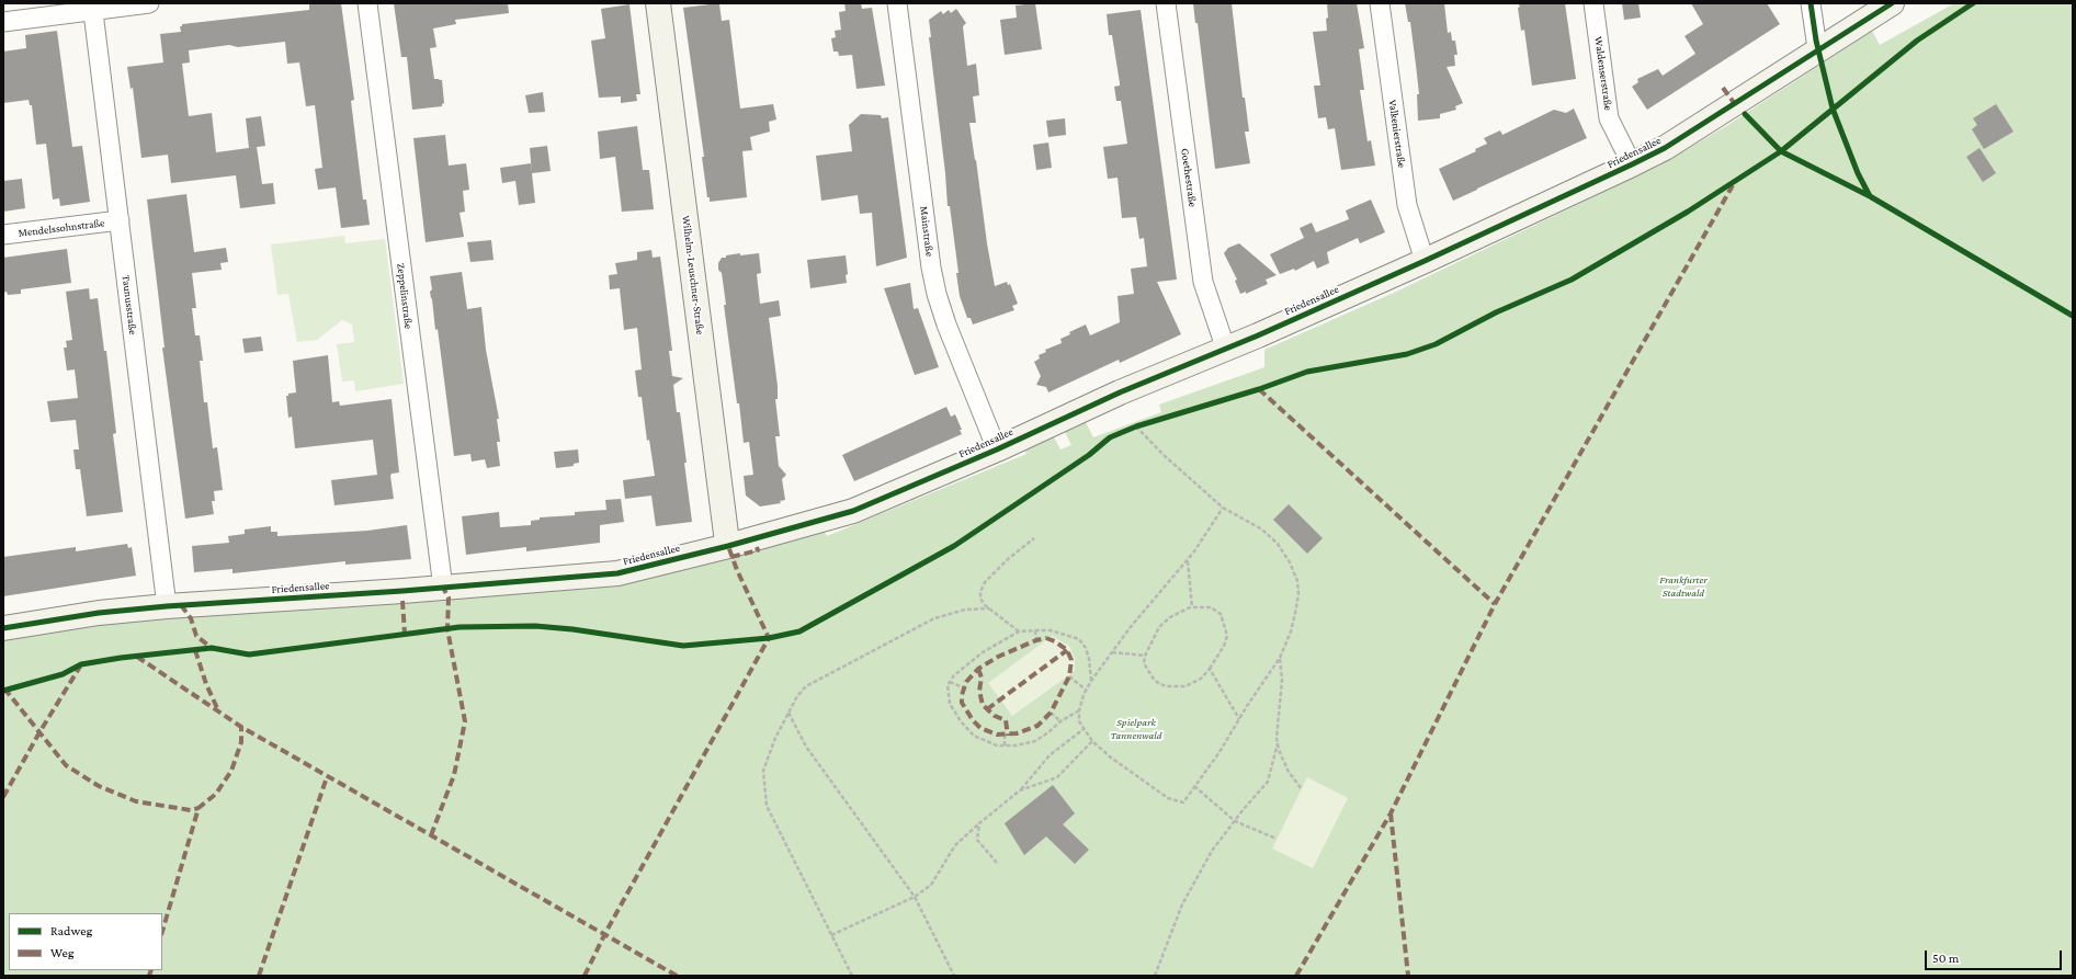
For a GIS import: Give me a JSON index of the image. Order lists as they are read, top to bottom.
{
  "streets": {
    "street": [
      "Waldenserstraße",
      "Valkenierstraße",
      "Friedensallee",
      "Goethestraße",
      "Mendelssohnstraße",
      "Mainstraße",
      "Wilhelm-Leuschner-Straße",
      "Zeppelinstraße",
      "Taunusstraße"
    ]
  },
  "crossings": [
    ["Waldenserstraße", "Friedensallee"],
    ["Valkenierstraße", "Friedensallee"],
    ["Friedensallee", "Goethestraße"],
    ["Friedensallee", "Mainstraße"],
    ["Friedensallee", "Wilhelm-Leuschner-Straße"],
    ["Friedensallee", "Zeppelinstraße"],
    ["Friedensallee", "Taunusstraße"],
    ["Mendelssohnstraße", "Taunusstraße"]
  ],
  "parks": ["Frankfurter Stadtwald", "Spielpark Tannenwald"],
  "legend": ["Radweg", "Weg"],
  "scale_bar": "50 m"
}
